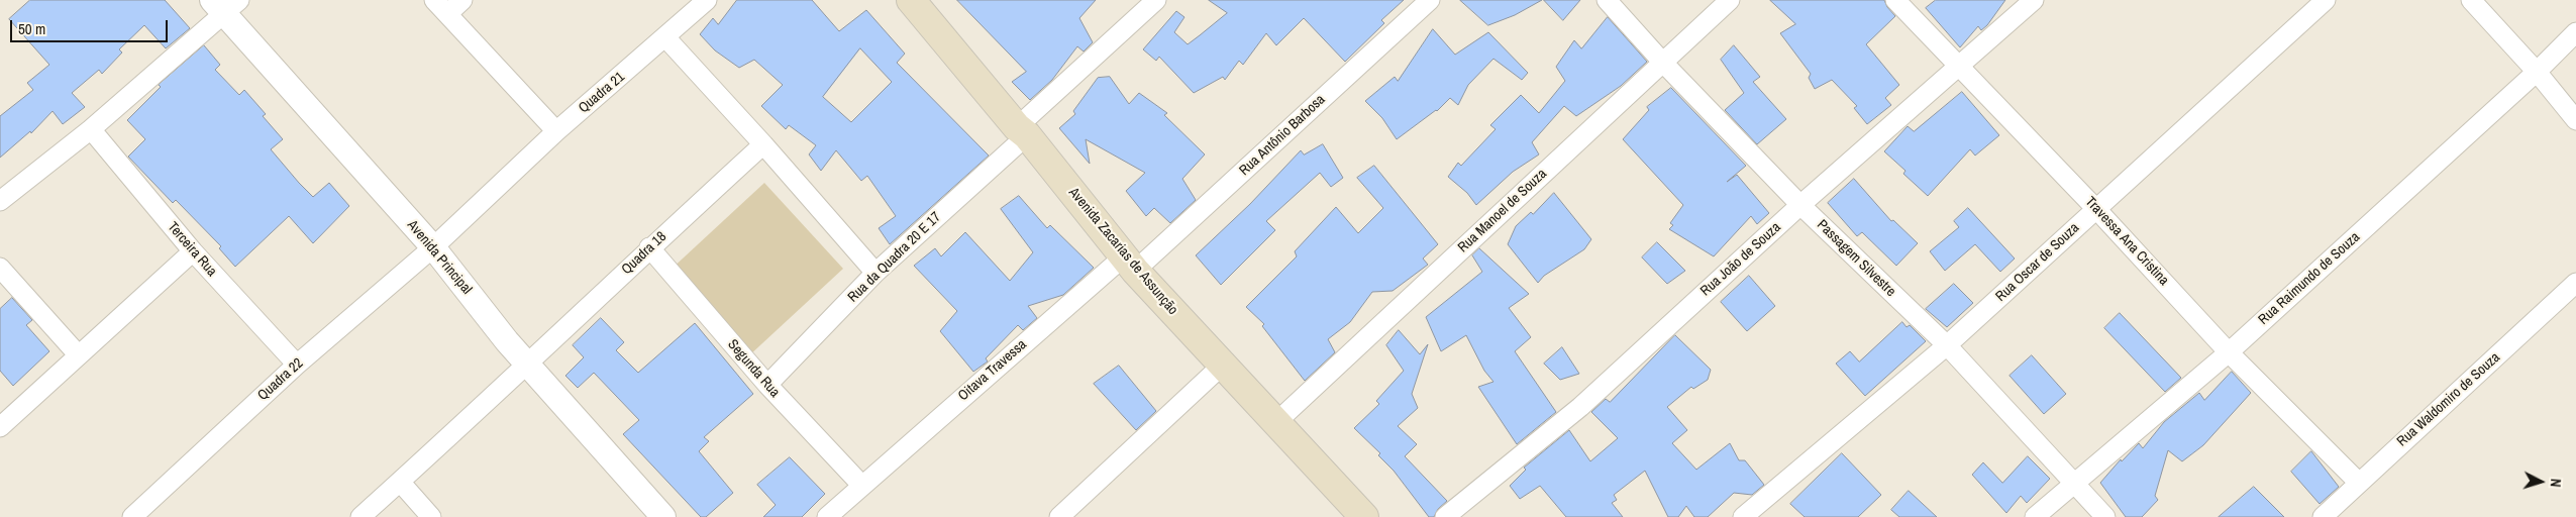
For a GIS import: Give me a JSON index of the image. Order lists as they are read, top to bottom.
{
  "streets": {
    "main road": ["Avenida Zacarias de Assunção"],
    "street": [
      "Quadra 21",
      "Rua Antônio Barbosa",
      "Rua Manoel de Souza",
      "Travessa Ana Cristina",
      "Terceira Rua",
      "Quadra 18",
      "Avenida Principal",
      "Rua da Quadra 20 E 17",
      "Passagem Silvestre",
      "Rua João de Souza",
      "Rua Oscar de Souza",
      "Rua Raimundo de Souza",
      "Segunda Rua",
      "Oitava Travessa",
      "Quadra 22",
      "Rua Waldomiro de Souza"
    ]
  },
  "crossings": [
    ["Quadra 21", "Avenida Principal"],
    ["Quadra 21", "Quadra 22"],
    ["Rua Antônio Barbosa", "Avenida Zacarias de Assunção"],
    ["Rua Antônio Barbosa", "Oitava Travessa"],
    ["Rua Manoel de Souza", "Avenida Zacarias de Assunção"],
    ["Rua Manoel de Souza", "Passagem Silvestre"],
    ["Travessa Ana Cristina", "Rua João de Souza"],
    ["Travessa Ana Cristina", "Rua Oscar de Souza"],
    ["Travessa Ana Cristina", "Rua Raimundo de Souza"],
    ["Travessa Ana Cristina", "Rua Waldomiro de Souza"],
    ["Terceira Rua", "Quadra 22"],
    ["Avenida Zacarias de Assunção", "Rua da Quadra 20 E 17"],
    ["Avenida Zacarias de Assunção", "Oitava Travessa"],
    ["Quadra 18", "Avenida Principal"],
    ["Quadra 18", "Segunda Rua"],
    ["Avenida Principal", "Quadra 22"],
    ["Rua da Quadra 20 E 17", "Segunda Rua"],
    ["Passagem Silvestre", "Rua João de Souza"],
    ["Passagem Silvestre", "Rua Oscar de Souza"],
    ["Passagem Silvestre", "Rua Raimundo de Souza"],
    ["Segunda Rua", "Oitava Travessa"]
  ],
  "scale_bar": "50 m",
  "north": "right"
}
